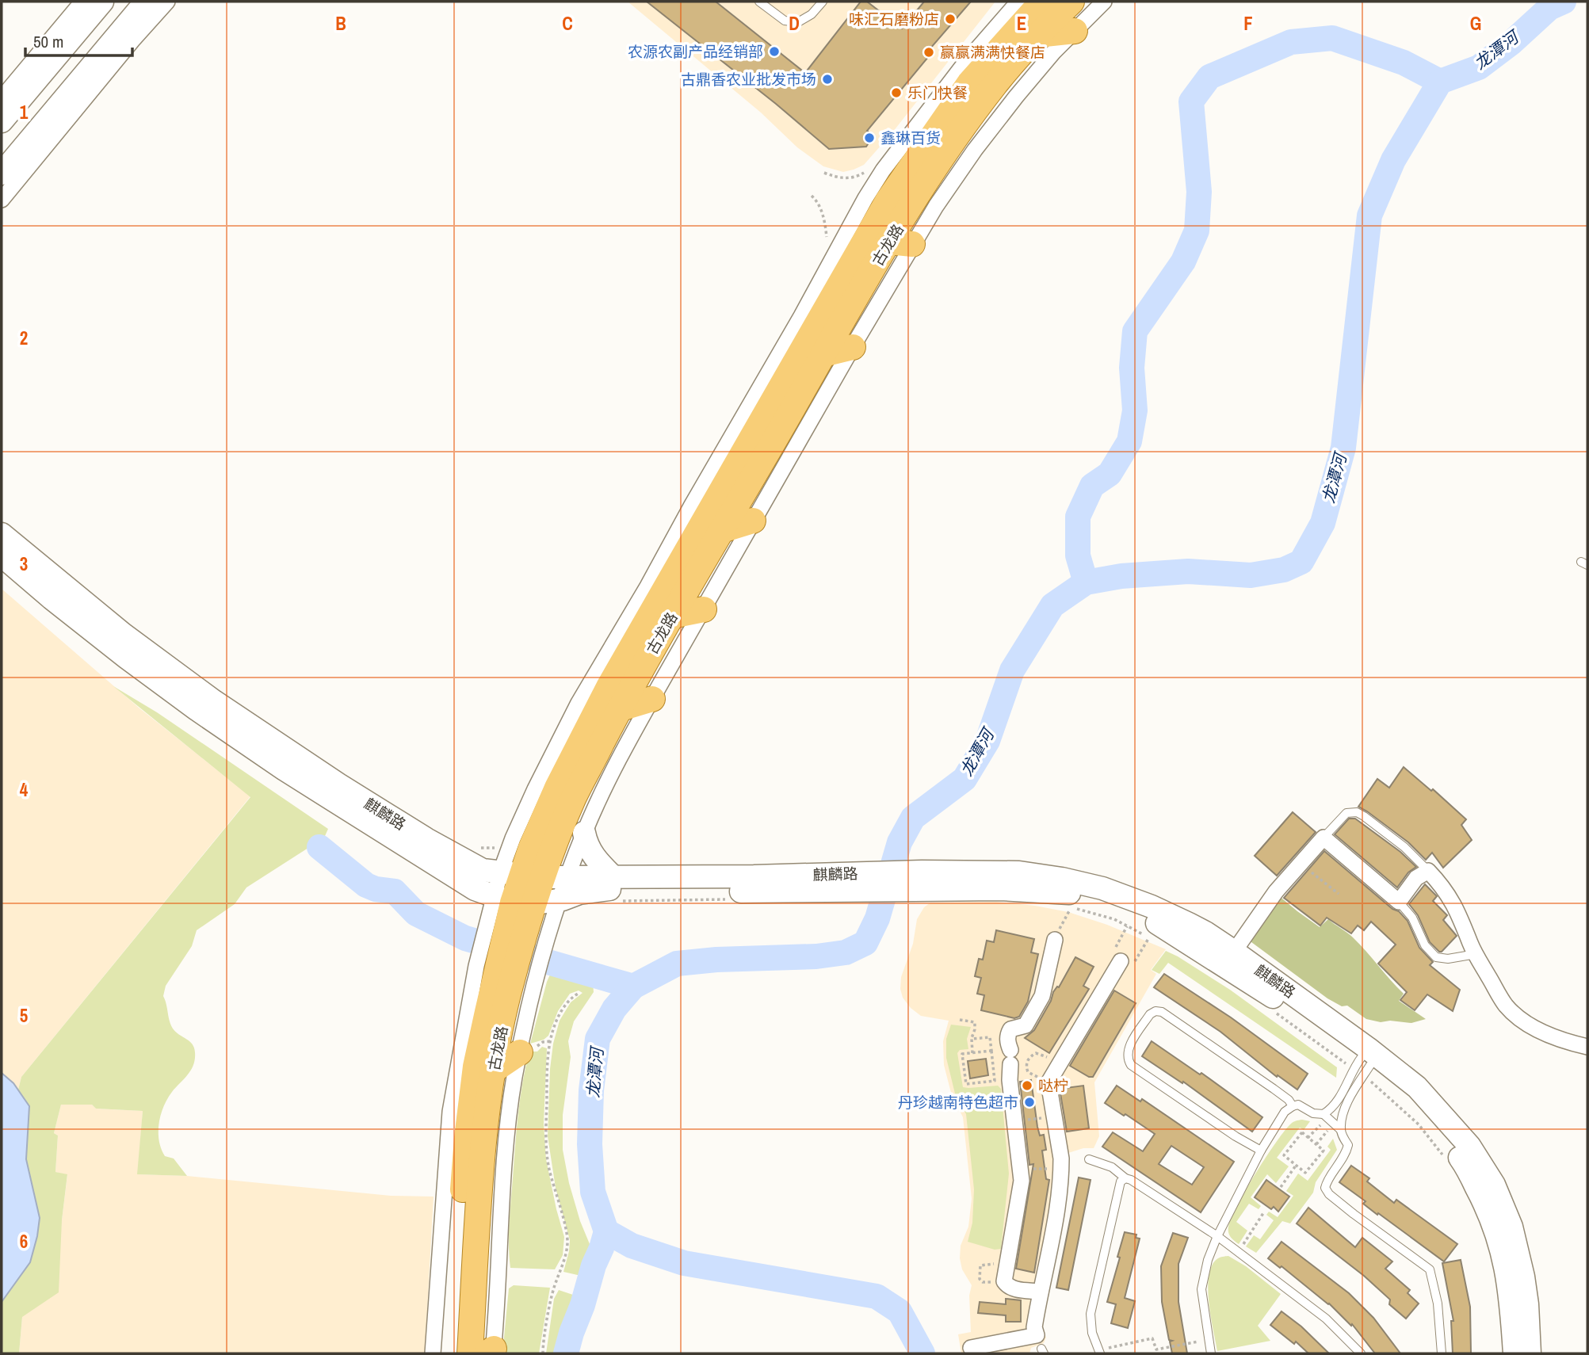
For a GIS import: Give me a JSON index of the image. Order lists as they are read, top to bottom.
{
  "streets": {
    "main road": ["古龙路", "麒麟路"]
  },
  "crossings": [
    ["古龙路", "麒麟路"]
  ],
  "water": ["龙潭河"],
  "places": [
    "味汇石磨粉店",
    "农源农副产品经销部",
    "赢赢满满快餐店",
    "古鼎香农业批发市场",
    "乐门快餐",
    "鑫琳百货",
    "哒柠",
    "丹珍越南特色超市"
  ],
  "scale_bar": "50 m",
  "grid": {
    "columns": [
      "B",
      "C",
      "D",
      "E",
      "F",
      "G"
    ],
    "rows": [
      "1",
      "2",
      "3",
      "4",
      "5",
      "6"
    ]
  }
}
